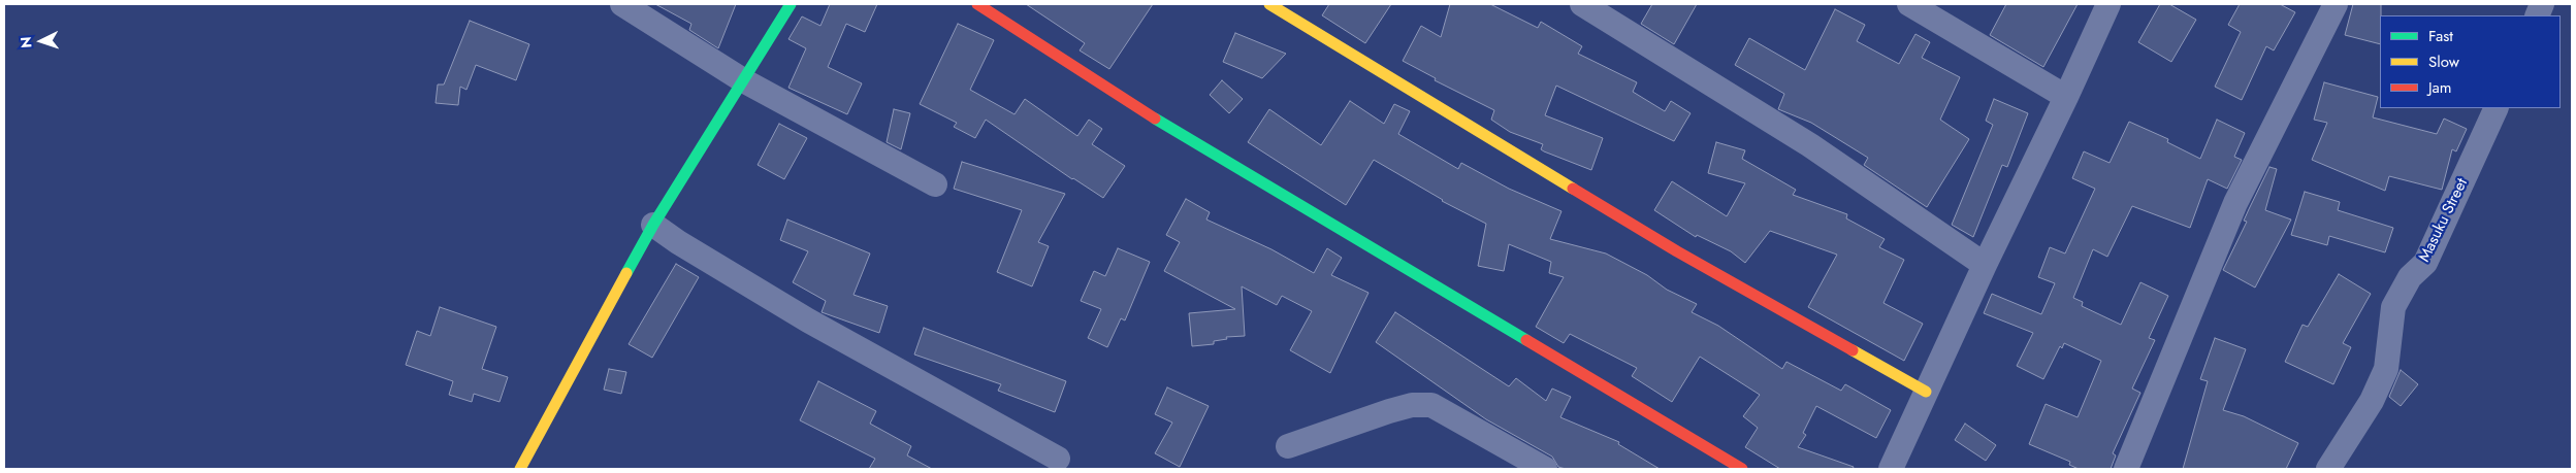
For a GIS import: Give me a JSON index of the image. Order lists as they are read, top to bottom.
{
  "streets": {
    "street": ["Masuku Street"]
  },
  "legend": ["Fast", "Slow", "Jam"],
  "north": "left"
}
